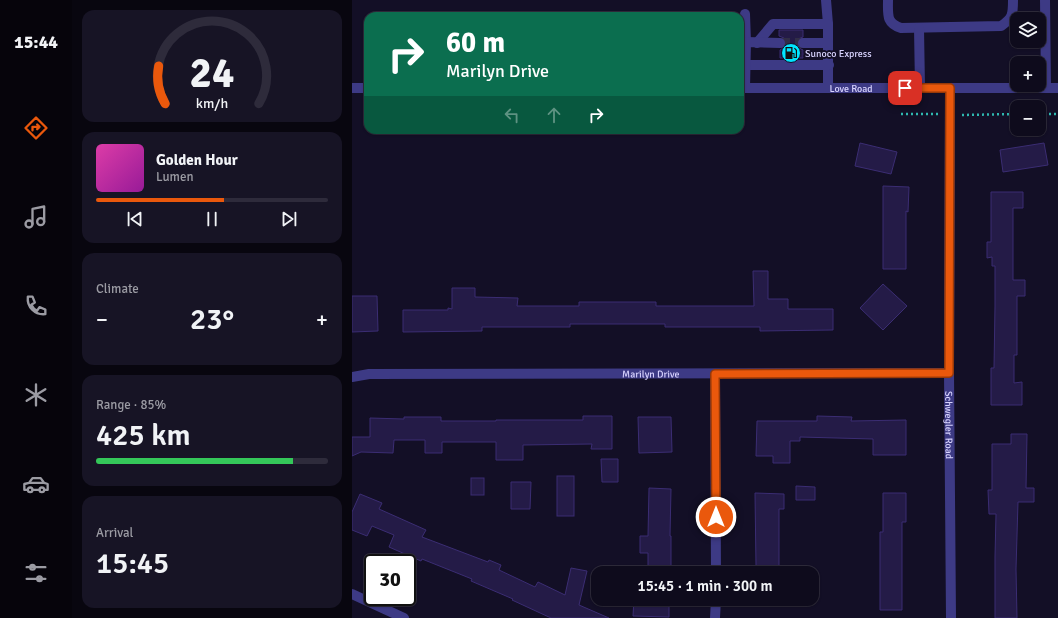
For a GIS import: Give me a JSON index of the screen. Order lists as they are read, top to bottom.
{
  "streets": {
    "street": ["Love Road", "Marilyn Drive", "Schwegler Road"]
  },
  "crossings": [
    ["Love Road", "Schwegler Road"],
    ["Marilyn Drive", "Schwegler Road"]
  ],
  "places": {
    "fuel station": ["Sunoco Express"]
  },
  "page": {
    "tabs": "15:44",
    "map_buttons": ["+", "−"],
    "turn": ["60 m", "Marilyn Drive"],
    "song": ["Golden Hour", "Lumen"],
    "tile": [
      "Climate",
      ["Range · 85%", "425 km"],
      ["Arrival", "15:45"]
    ],
    "heat": ["−", "23°", "+"],
    "limit": "30",
    "trip": "15:45 · 1 min · 300 m",
    "gauge": ["24", "km/h"]
  }
}
